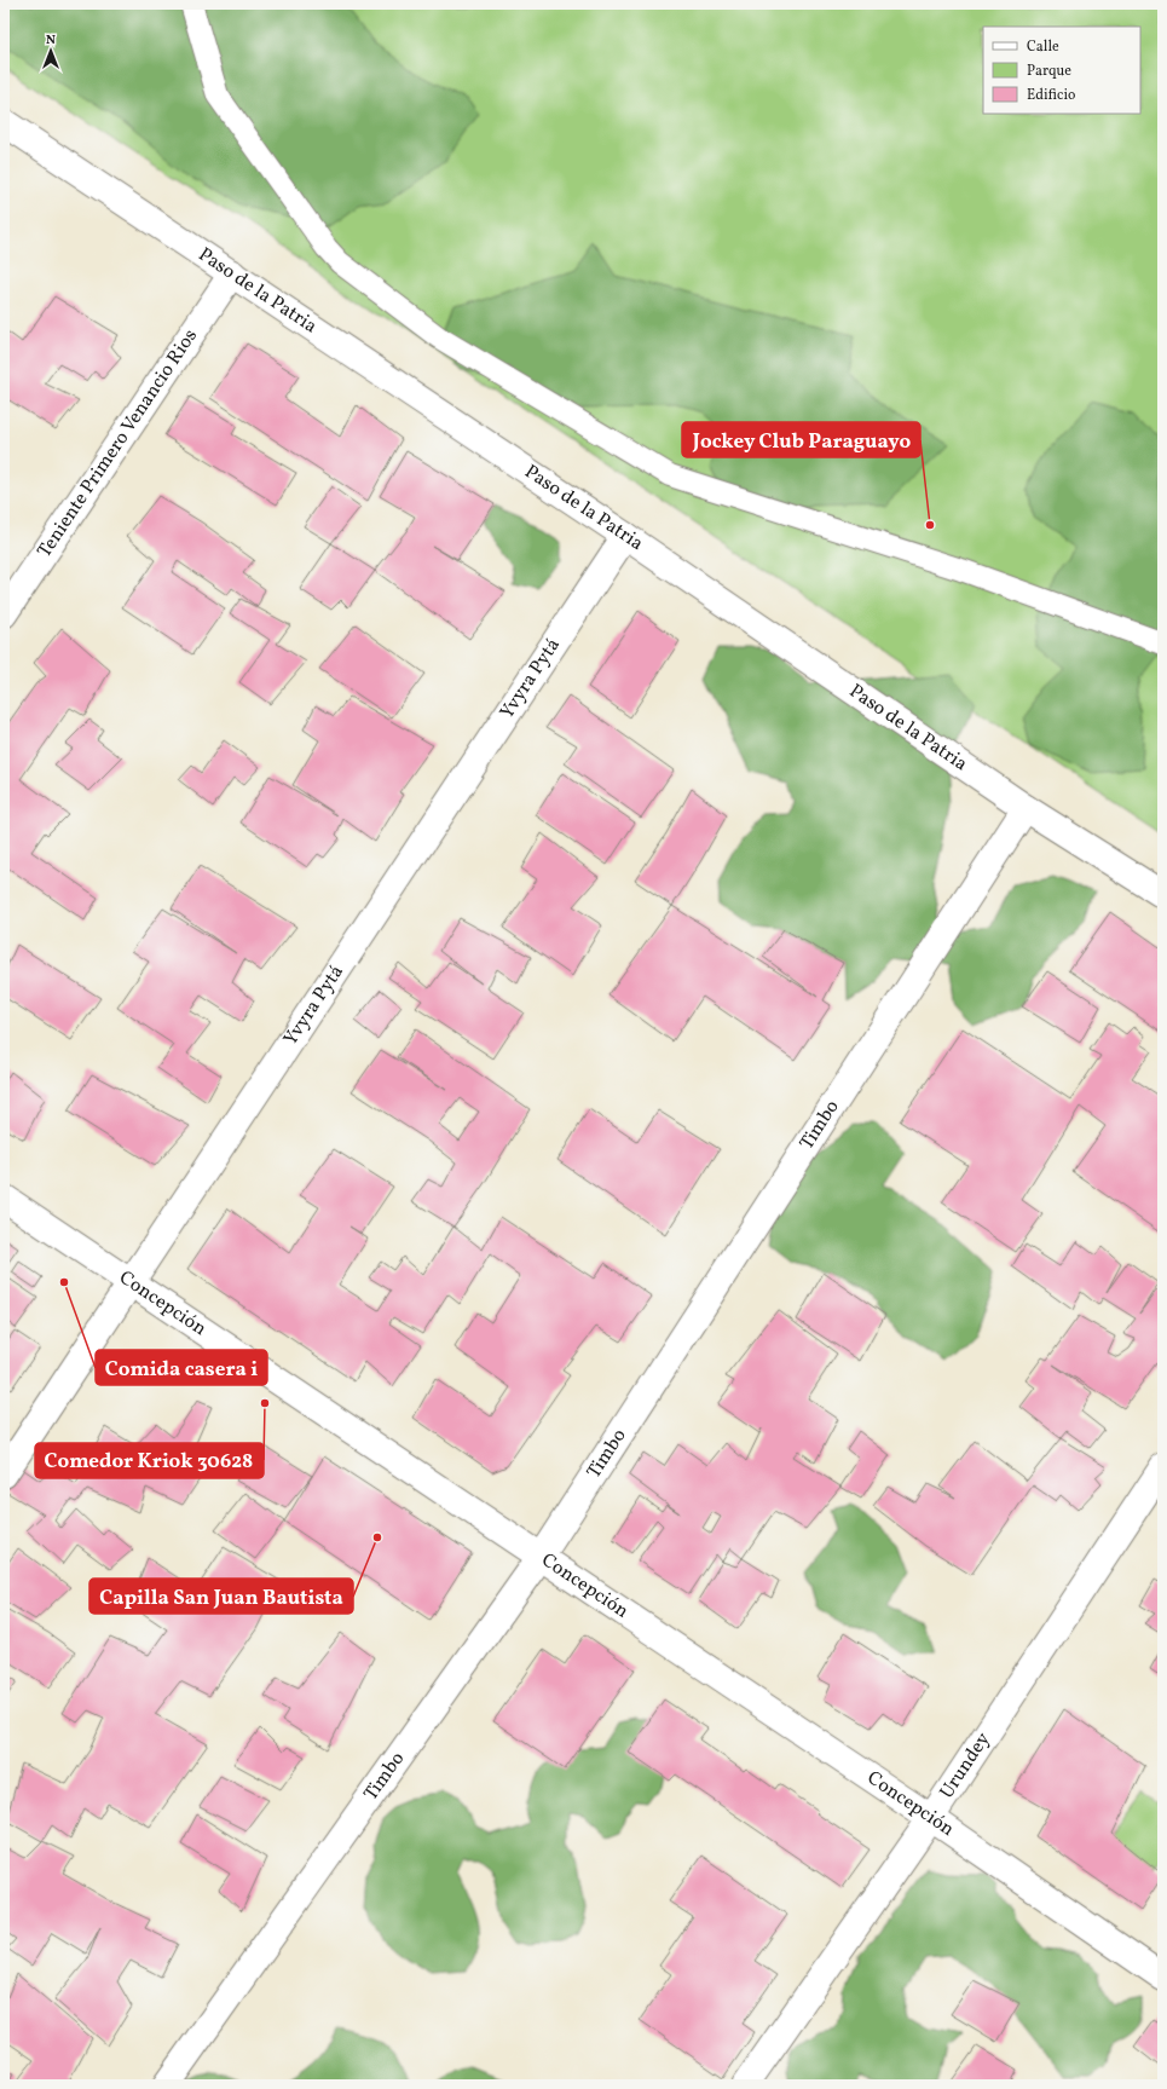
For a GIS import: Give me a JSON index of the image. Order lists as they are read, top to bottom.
{
  "streets": {
    "street": [
      "Paso de la Patria",
      "Teniente Primero Venancio Rios",
      "Yvyra Pytá",
      "Timbo",
      "Concepción",
      "Urundey"
    ]
  },
  "crossings": [
    ["Paso de la Patria", "Teniente Primero Venancio Rios"],
    ["Paso de la Patria", "Yvyra Pytá"],
    ["Paso de la Patria", "Timbo"],
    ["Yvyra Pytá", "Concepción"],
    ["Timbo", "Concepción"],
    ["Concepción", "Urundey"]
  ],
  "places": [
    "Jockey Club Paraguayo",
    "Comida casera i",
    "Comedor Kriok 30628",
    "Capilla San Juan Bautista"
  ],
  "legend": ["Calle", "Parque", "Edificio"],
  "north": "top"
}
